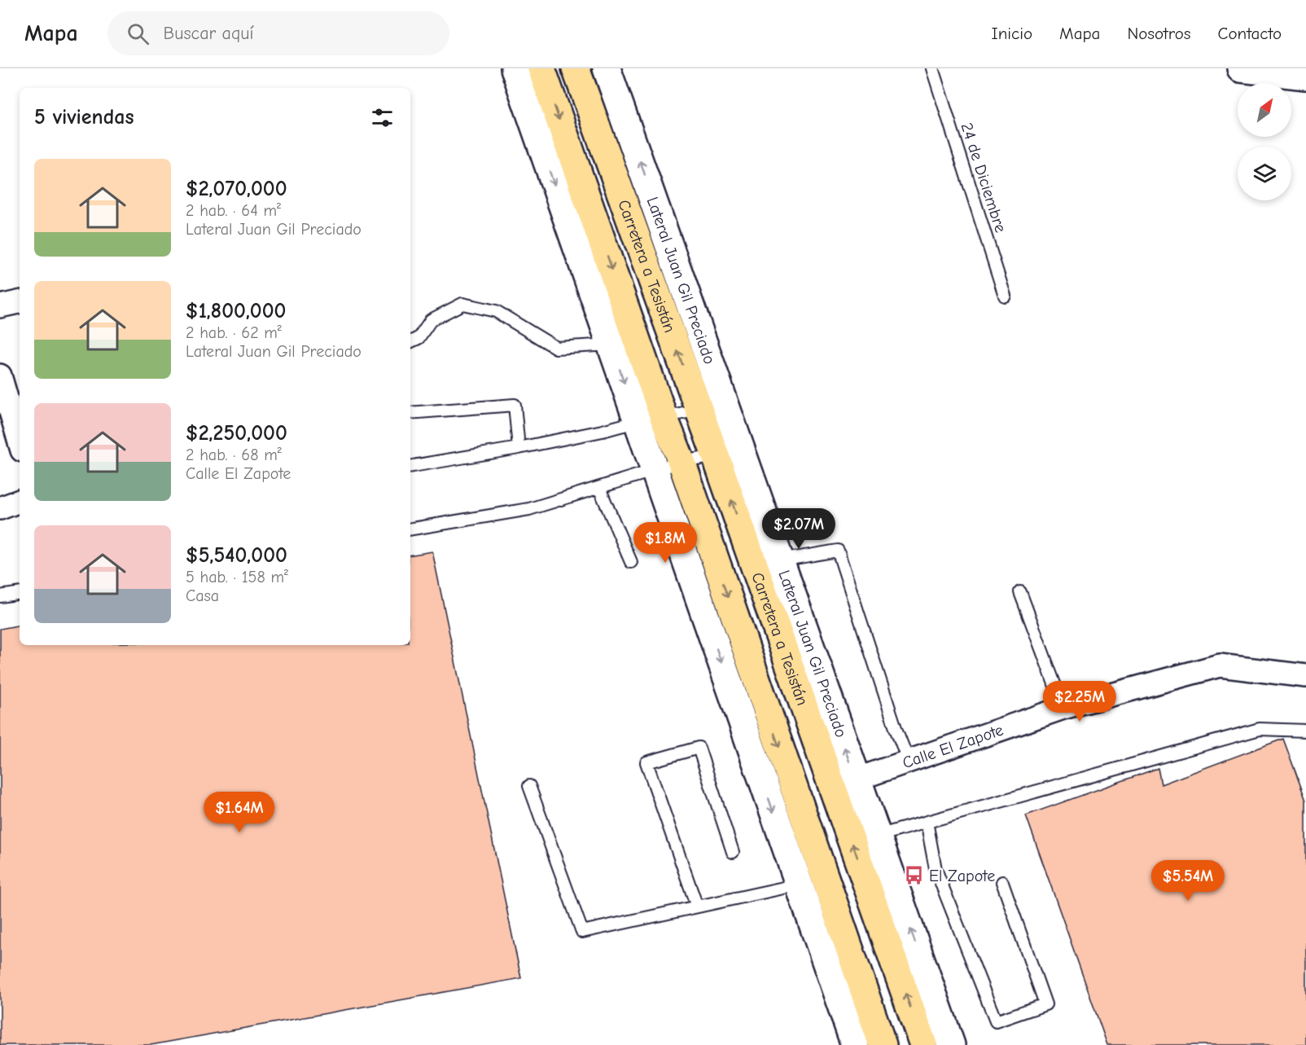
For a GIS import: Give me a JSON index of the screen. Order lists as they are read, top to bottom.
{
  "streets": {
    "main road": ["Carretera a Tesistán", "Lateral Juan Gil Preciado"],
    "street": ["Calle El Zapote"],
    "lane": ["24 de Diciembre"]
  },
  "crossings": [
    ["Carretera a Tesistán", "Lateral Juan Gil Preciado"],
    ["Lateral Juan Gil Preciado", "Calle El Zapote"]
  ],
  "places": {
    "bus stop": ["El Zapote"]
  },
  "north": "top right",
  "page": {
    "header": "Mapa",
    "search": "Buscar aquí",
    "nav": [
      "Inicio",
      "Mapa",
      "Nosotros",
      "Contacto"
    ],
    "heading": "5 viviendas",
    "list": [
      {
        "name": "$2,070,000",
        "note": "2 hab. · 64 m² · Lateral Juan Gil Preciado"
      },
      {
        "name": "$1,800,000",
        "note": "2 hab. · 62 m² · Lateral Juan Gil Preciado"
      },
      {
        "name": "$2,250,000",
        "note": "2 hab. · 68 m² · Calle El Zapote"
      },
      {
        "name": "$5,540,000",
        "note": "5 hab. · 158 m² · Casa"
      }
    ],
    "price": [
      "$2.07M",
      "$1.8M",
      "$2.25M",
      "$1.64M",
      "$5.54M"
    ]
  }
}
